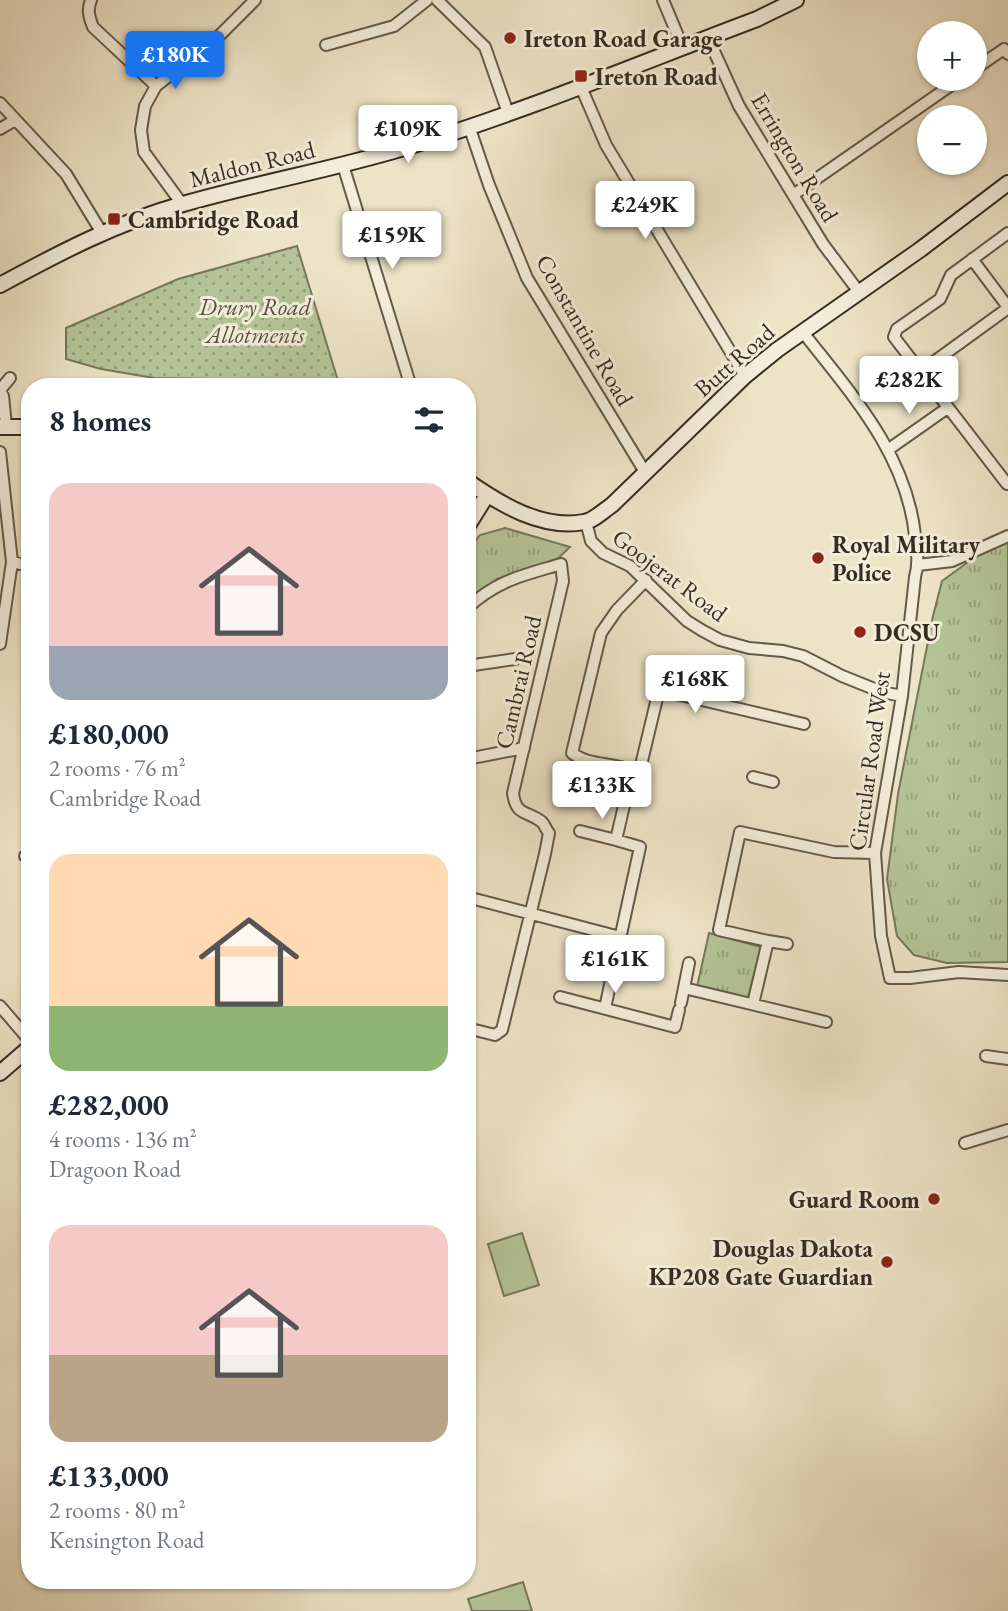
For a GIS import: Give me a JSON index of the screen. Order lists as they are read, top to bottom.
{
  "streets": {
    "main road": ["Maldon Road", "Butt Road"],
    "street": [
      "Errington Road",
      "Constantine Road",
      "Goojerat Road",
      "Cambrai Road",
      "Circular Road West"
    ]
  },
  "crossings": [
    ["Errington Road", "Maldon Road"],
    ["Errington Road", "Butt Road"],
    ["Maldon Road", "Constantine Road"],
    ["Constantine Road", "Butt Road"],
    ["Butt Road", "Goojerat Road"],
    ["Butt Road", "Circular Road West"],
    ["Goojerat Road", "Circular Road West"]
  ],
  "parks": ["Drury Road Allotments"],
  "places": {
    "other": [
      "Ireton Road Garage",
      "Royal Military Police",
      "DCSU",
      "Guard Room",
      "Douglas Dakota KP208 Gate Guardian"
    ],
    "transit": ["Ireton Road", "Cambridge Road"]
  },
  "page": {
    "map_buttons": ["+", "−"],
    "price": [
      "£180K",
      "£109K",
      "£249K",
      "£159K",
      "£282K",
      "£168K",
      "£133K",
      "£161K"
    ],
    "heading": "8 homes",
    "list": [
      {
        "name": "£180,000",
        "note": "2 rooms · 76 m² · Cambridge Road"
      },
      {
        "name": "£282,000",
        "note": "4 rooms · 136 m² · Dragoon Road"
      },
      {
        "name": "£133,000",
        "note": "2 rooms · 80 m² · Kensington Road"
      }
    ]
  }
}
